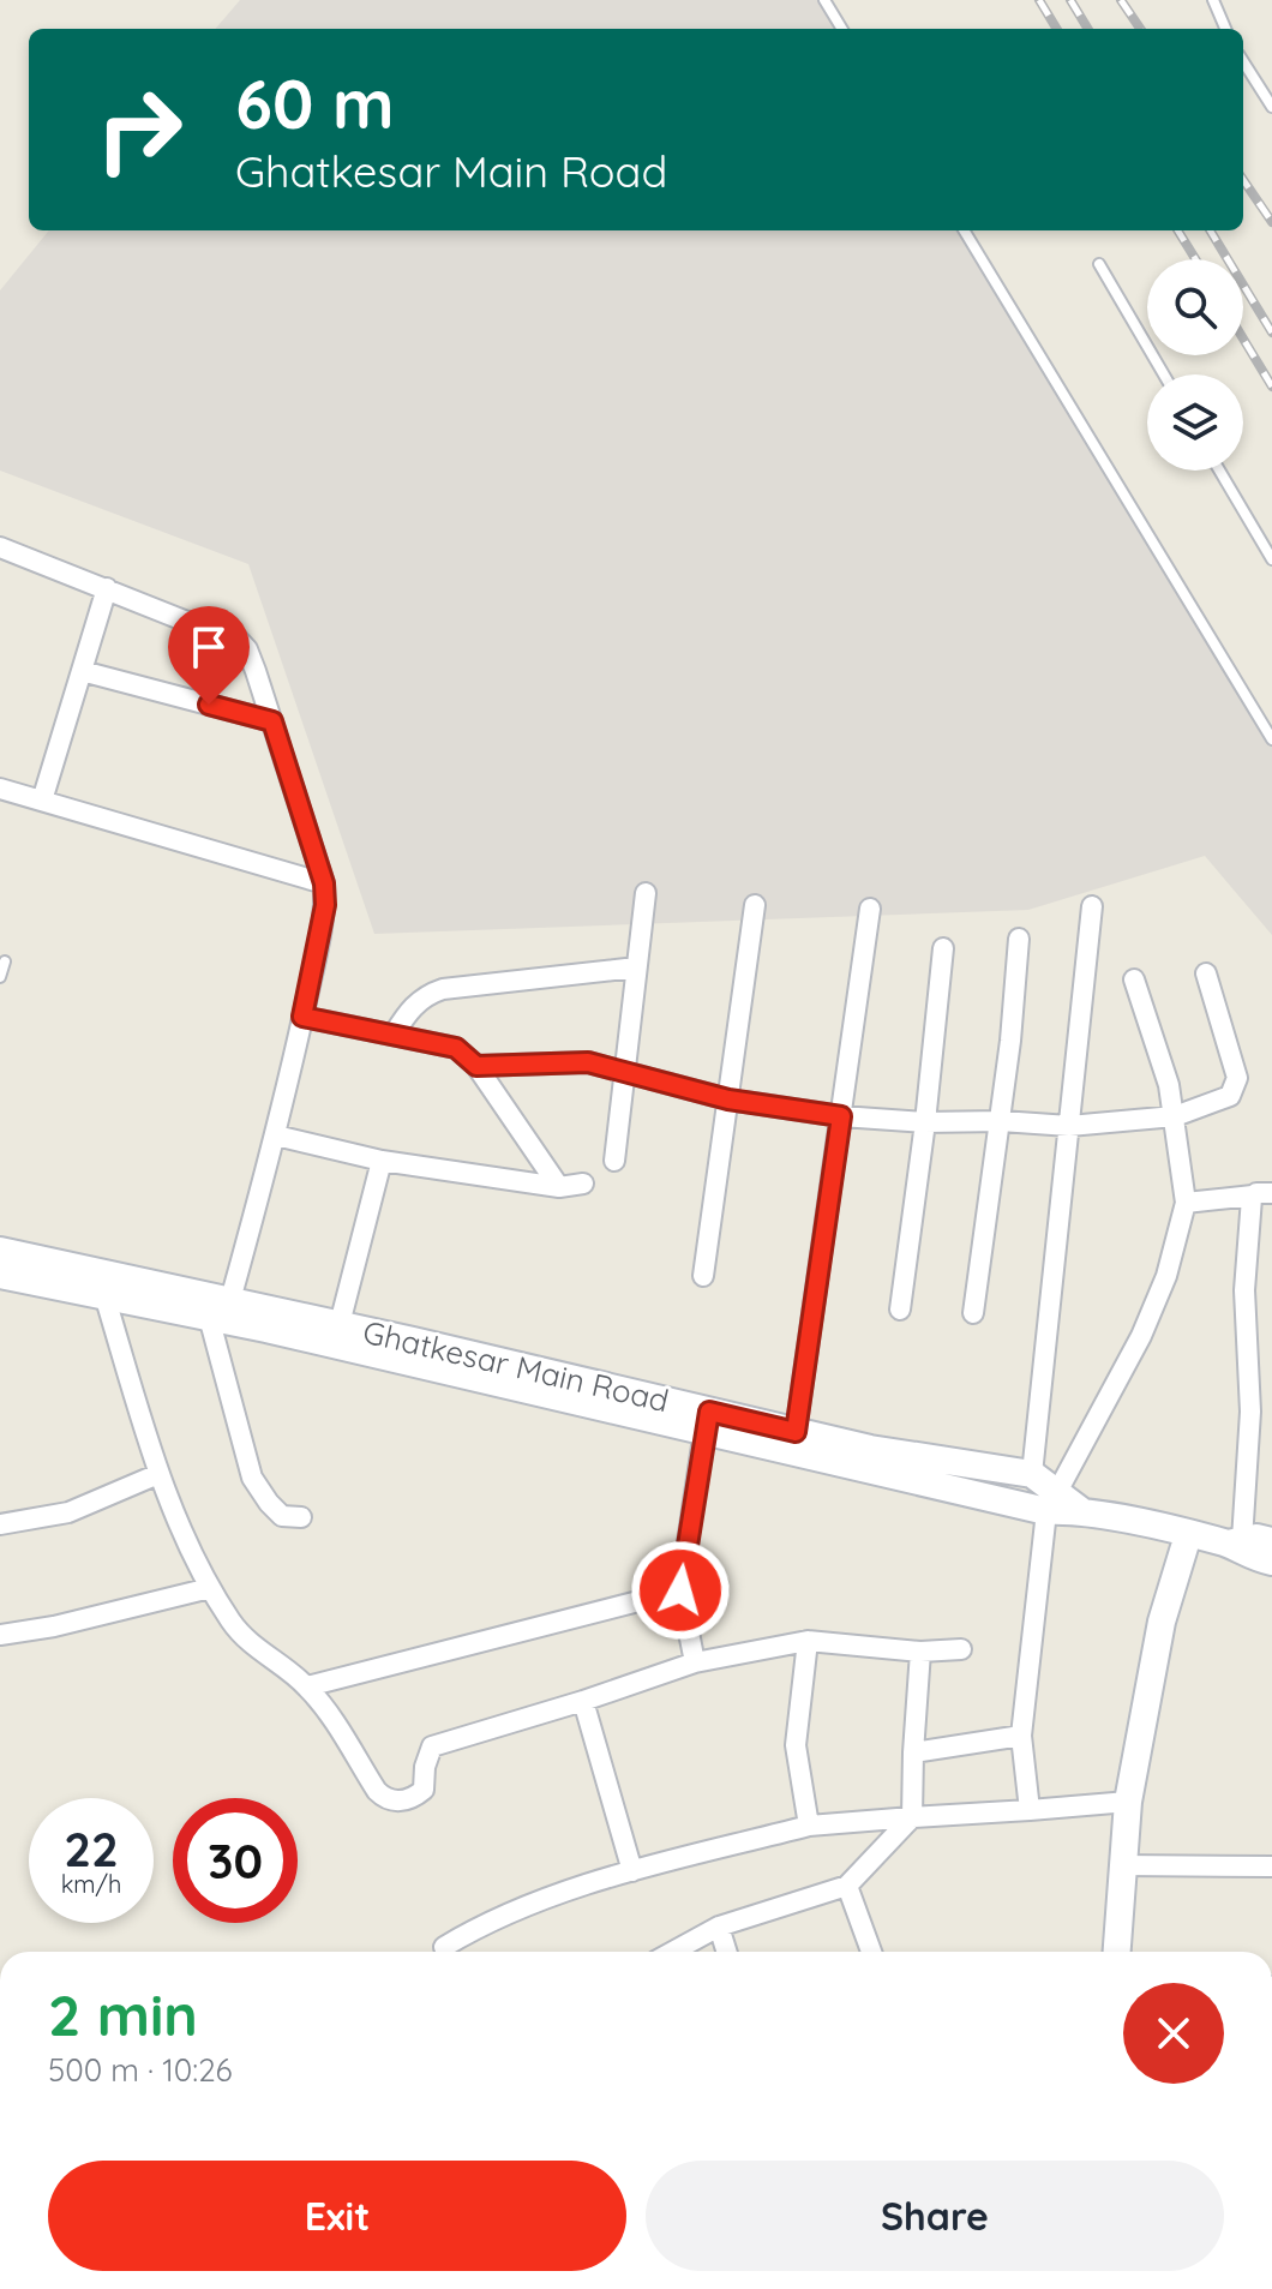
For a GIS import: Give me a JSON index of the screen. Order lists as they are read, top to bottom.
{
  "streets": {
    "main road": ["Ghatkesar Main Road"]
  },
  "page": {
    "turn": ["60 m", "Ghatkesar Main Road"],
    "speed": "22 km/h",
    "limit": "30",
    "heading": ["2 min", "500 m · 10:26"],
    "buttons": ["Exit", "Share"]
  }
}
